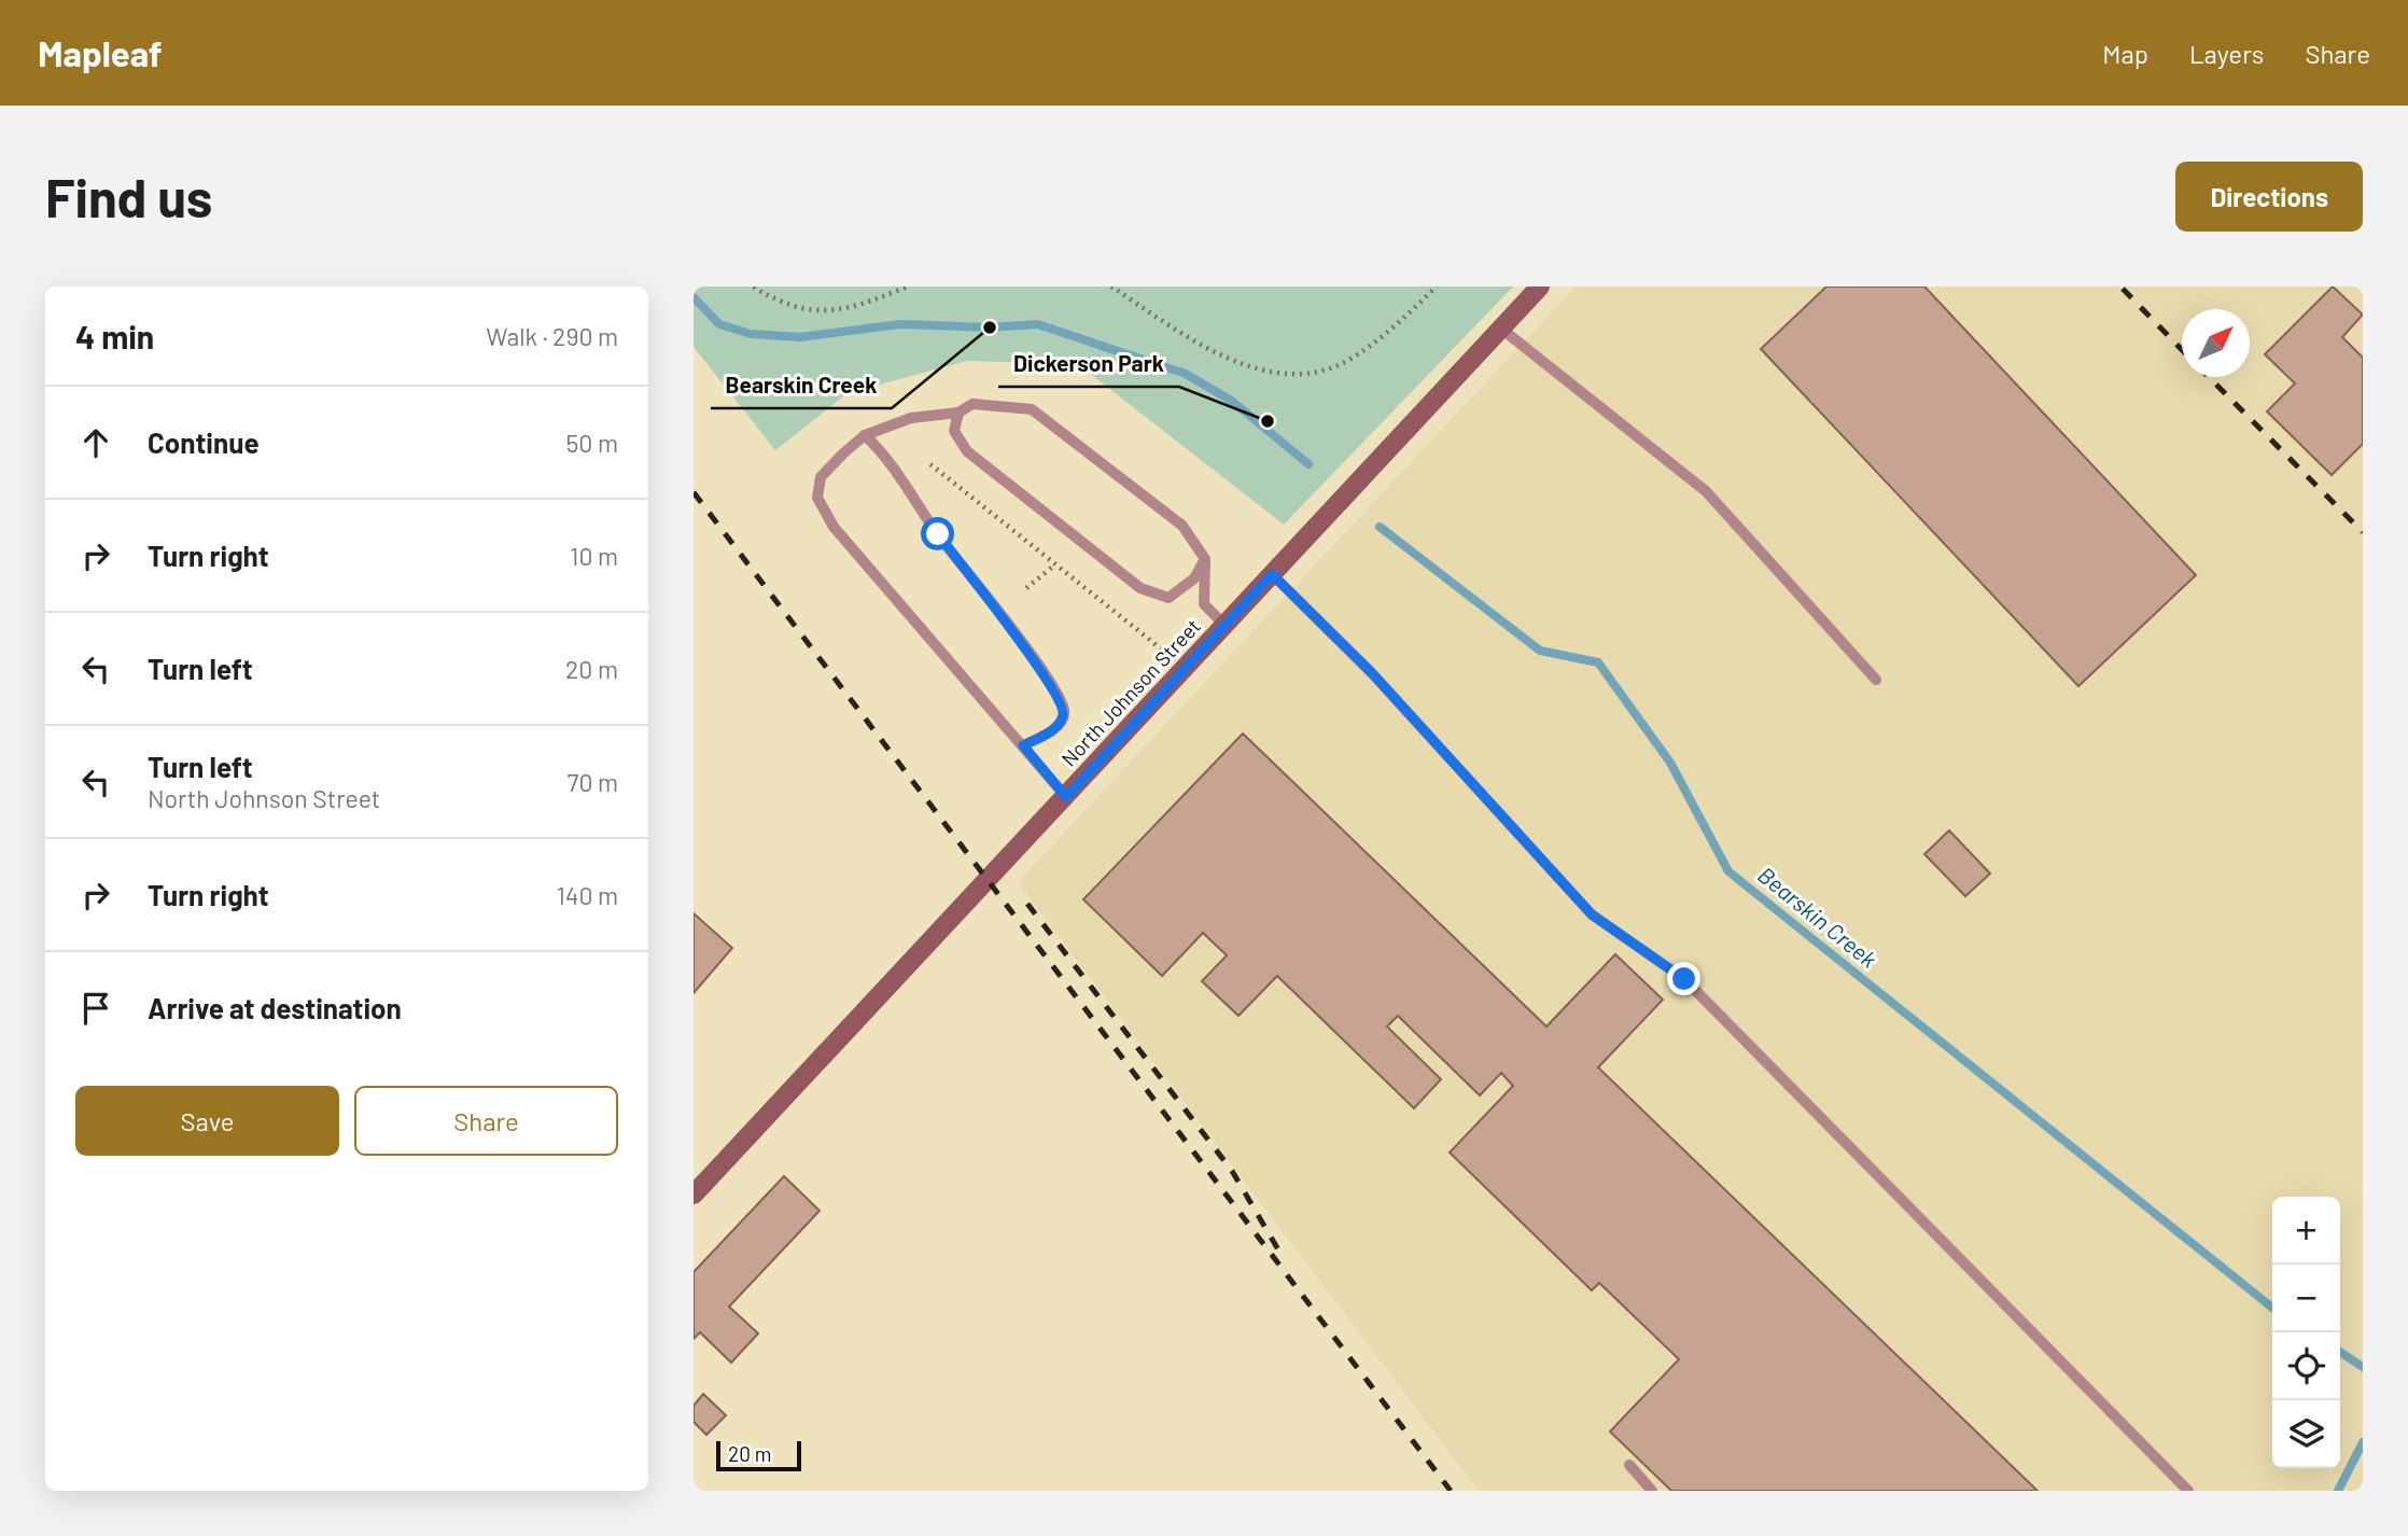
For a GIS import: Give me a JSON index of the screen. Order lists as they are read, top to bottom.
{
  "streets": {
    "main road": ["North Johnson Street"]
  },
  "water": ["Bearskin Creek"],
  "places": ["Bearskin Creek", "Dickerson Park"],
  "scale_bar": "20 m",
  "north": "top right",
  "page": {
    "header": "Mapleaf",
    "nav": ["Map", "Layers", "Share"],
    "buttons": [
      "Directions",
      ["Save", "Share"]
    ],
    "title": "Find us",
    "heading": ["4 min", "Walk · 290 m"],
    "list": [
      ["Continue", "50 m"],
      ["Turn right", "10 m"],
      ["Turn left", "20 m"],
      ["Turn left", "North Johnson Street", "70 m"],
      ["Turn right", "140 m"],
      "Arrive at destination"
    ],
    "map_buttons": ["+", "−"],
    "scale": "20 m"
  }
}
